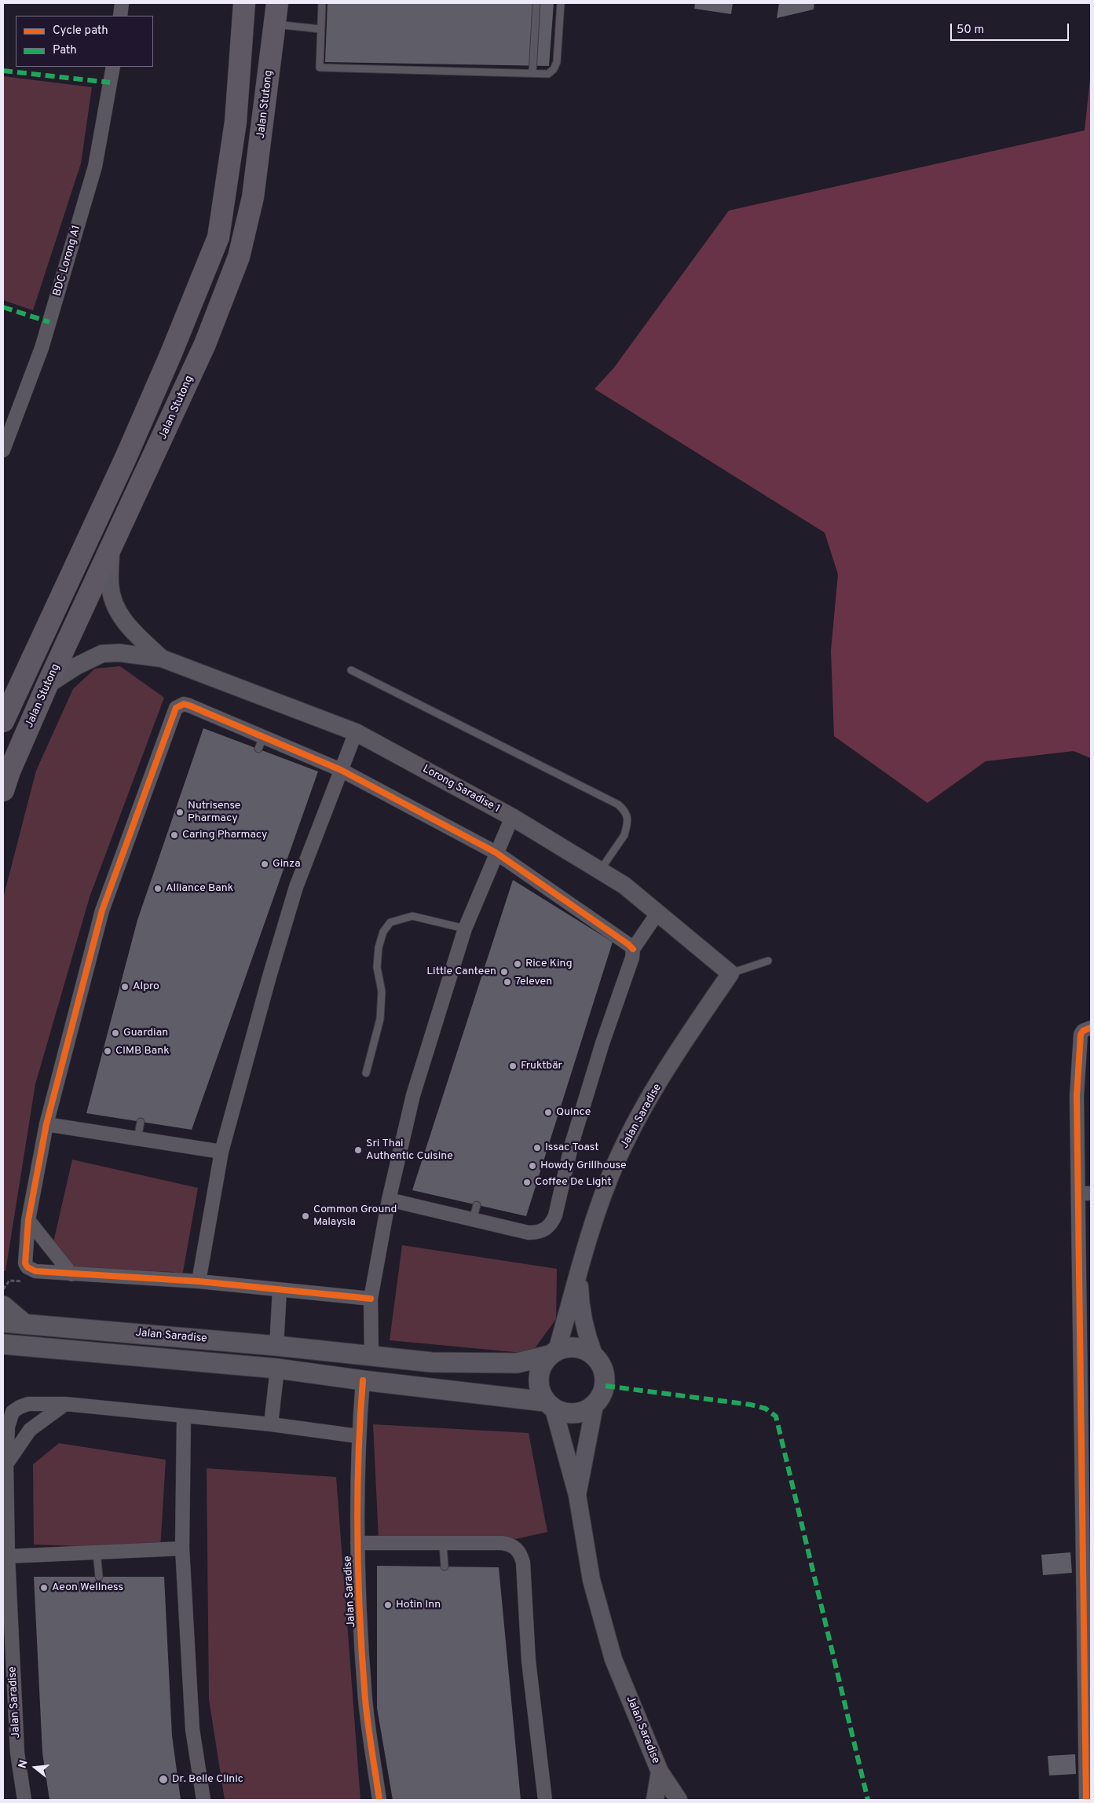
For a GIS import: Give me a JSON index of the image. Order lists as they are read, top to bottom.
{
  "streets": {
    "main road": ["Jalan Stutong", "Jalan Saradise"],
    "street": ["BDC Lorong A1", "Lorong Saradise 1"]
  },
  "crossings": [
    ["Lorong Saradise 1", "Jalan Saradise"]
  ],
  "places": [
    "Nutrisense Pharmacy",
    "Caring Pharmacy",
    "Ginza",
    "Alliance Bank",
    "Rice King",
    "Little Canteen",
    "7eleven",
    "Alpro",
    "Guardian",
    "CIMB Bank",
    "Fruktbär",
    "Quince",
    "Issac Toast",
    "Sri Thai Authentic Cuisine",
    "Howdy Grillhouse",
    "Coffee De Light",
    "Common Ground Malaysia",
    "Aeon Wellness",
    "Hotin Inn",
    "Dr. Belle Clinic"
  ],
  "legend": ["Cycle path", "Path"],
  "scale_bar": "50 m",
  "north": "left"
}
